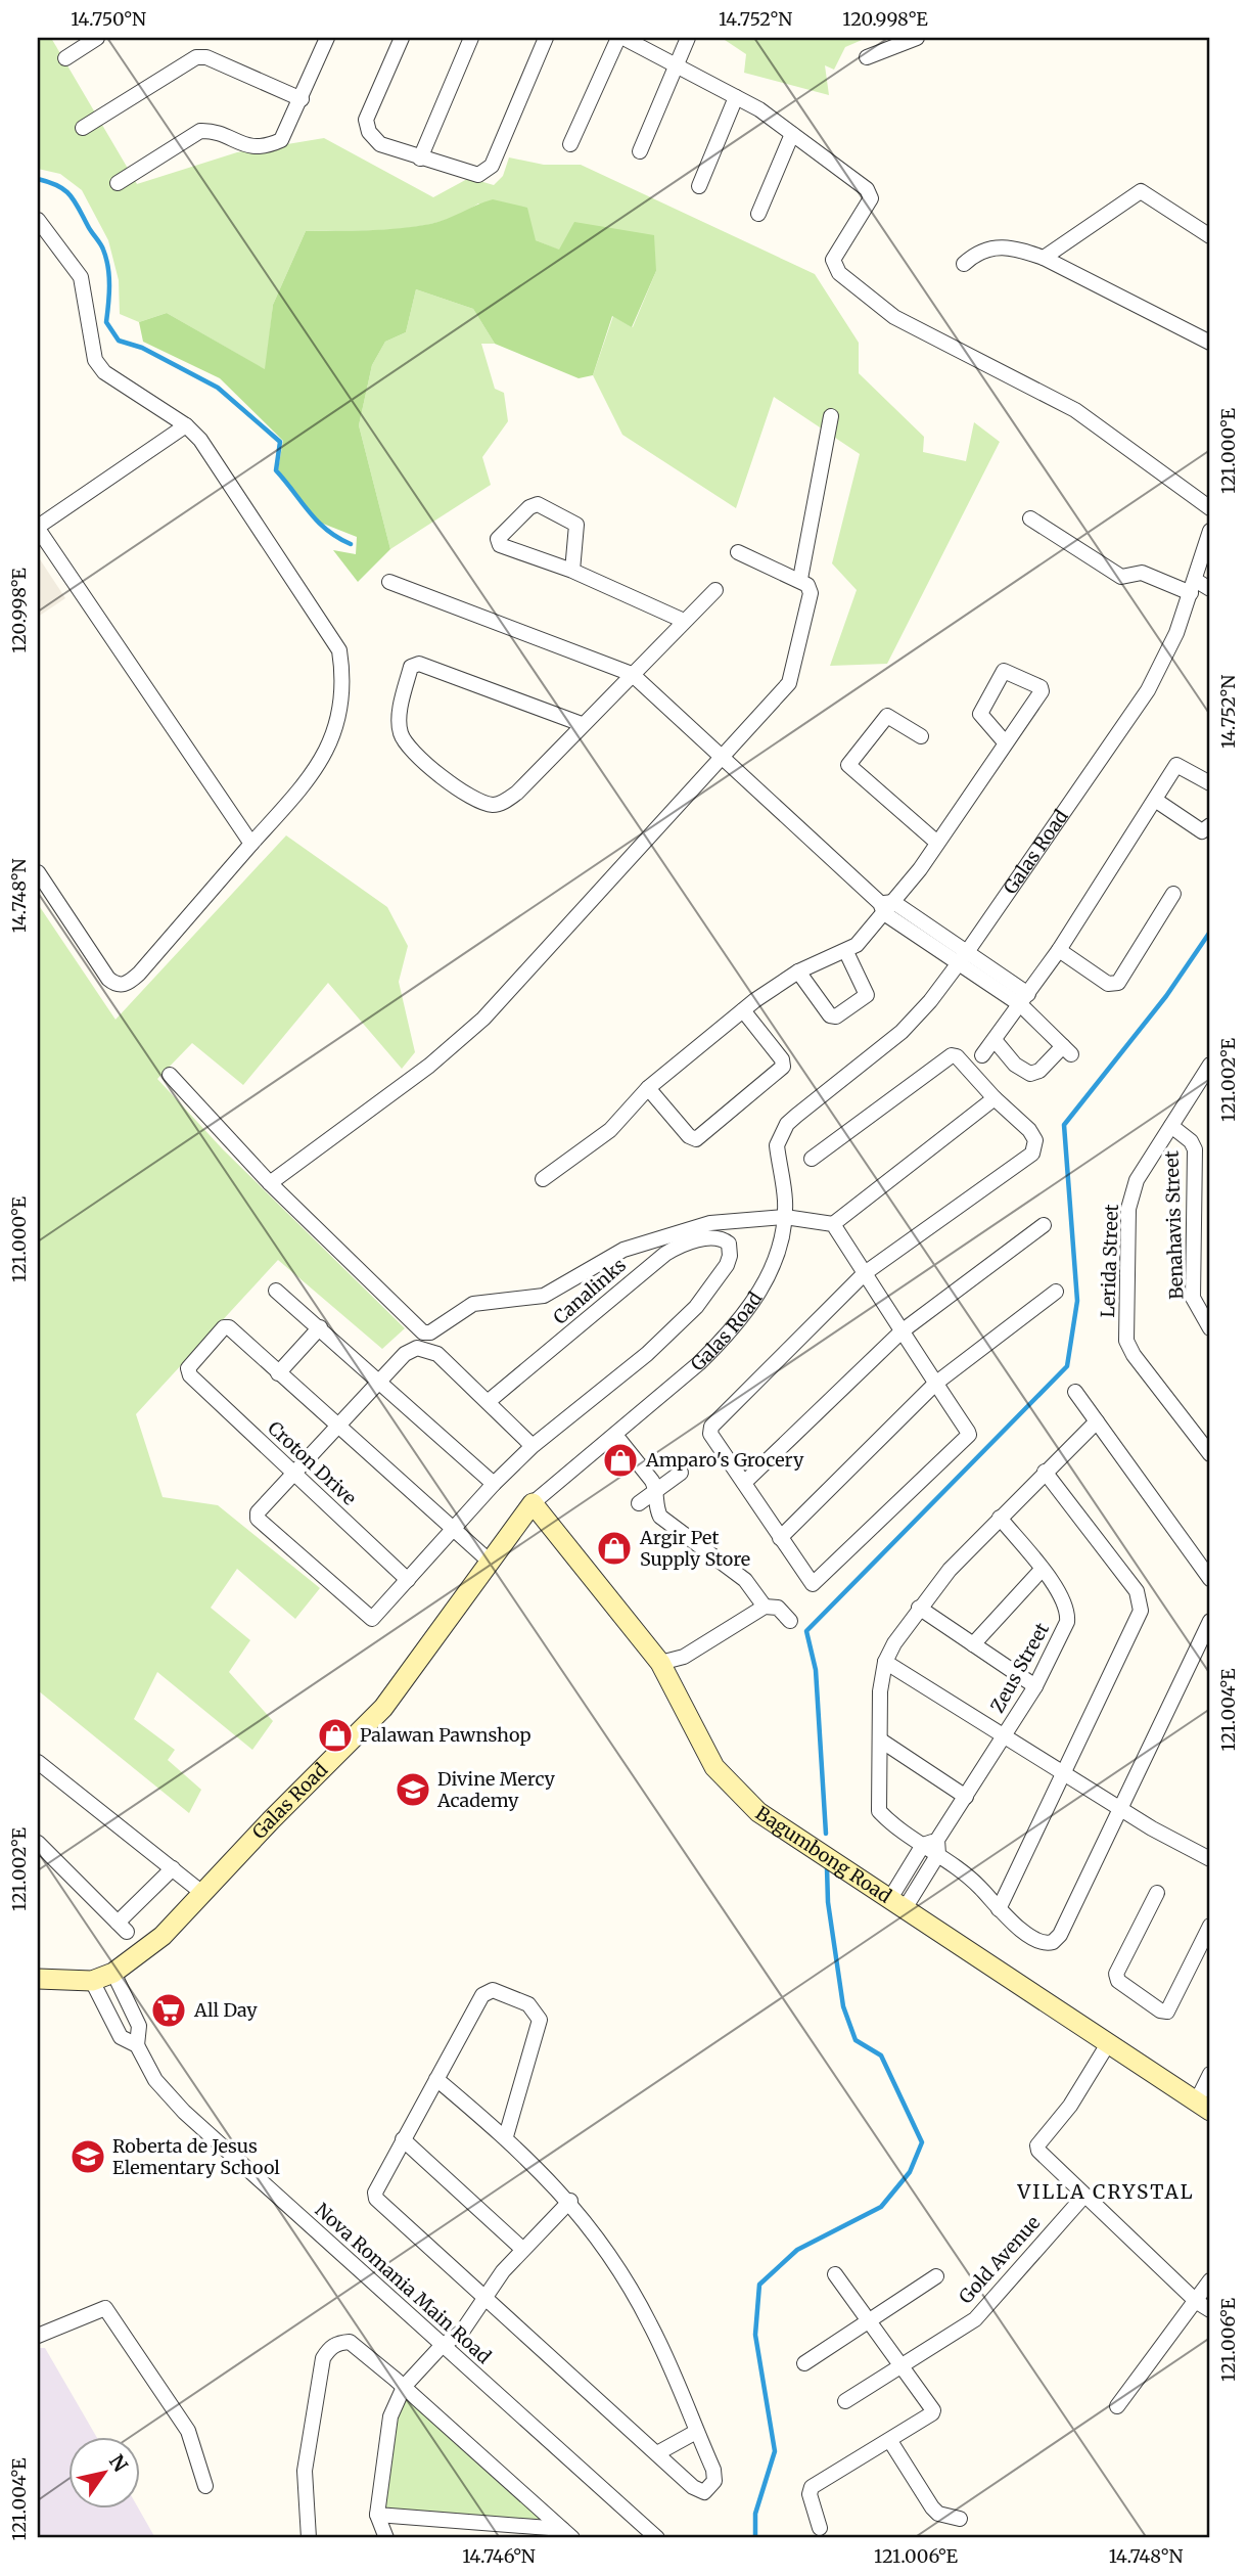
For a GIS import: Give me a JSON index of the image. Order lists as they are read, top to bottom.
{
  "streets": {
    "main road": ["Galas Road", "Bagumbong Road"],
    "street": [
      "Benahavis Street",
      "Lerida Street",
      "Canalinks",
      "Croton Drive",
      "Zeus Street",
      "Gold Avenue",
      "Nova Romania Main Road"
    ]
  },
  "crossings": [
    ["Galas Road", "Bagumbong Road"],
    ["Galas Road", "Nova Romania Main Road"],
    ["Benahavis Street", "Lerida Street"],
    ["Zeus Street", "Bagumbong Road"]
  ],
  "districts": ["VILLA CRYSTAL"],
  "places": {
    "shop": ["Amparo's Grocery", "Argir Pet Supply Store", "Palawan Pawnshop"],
    "school or university": ["Divine Mercy Academy", "Roberta de Jesus Elementary School"],
    "supermarket": ["All Day"]
  },
  "north": "top right",
  "coordinates": [
    "14.750°N",
    "14.752°N",
    "120.998°E",
    "121.000°E",
    "14.748°N",
    "121.002°E",
    "121.004°E",
    "121.006°E",
    "14.746°N"
  ]
}
